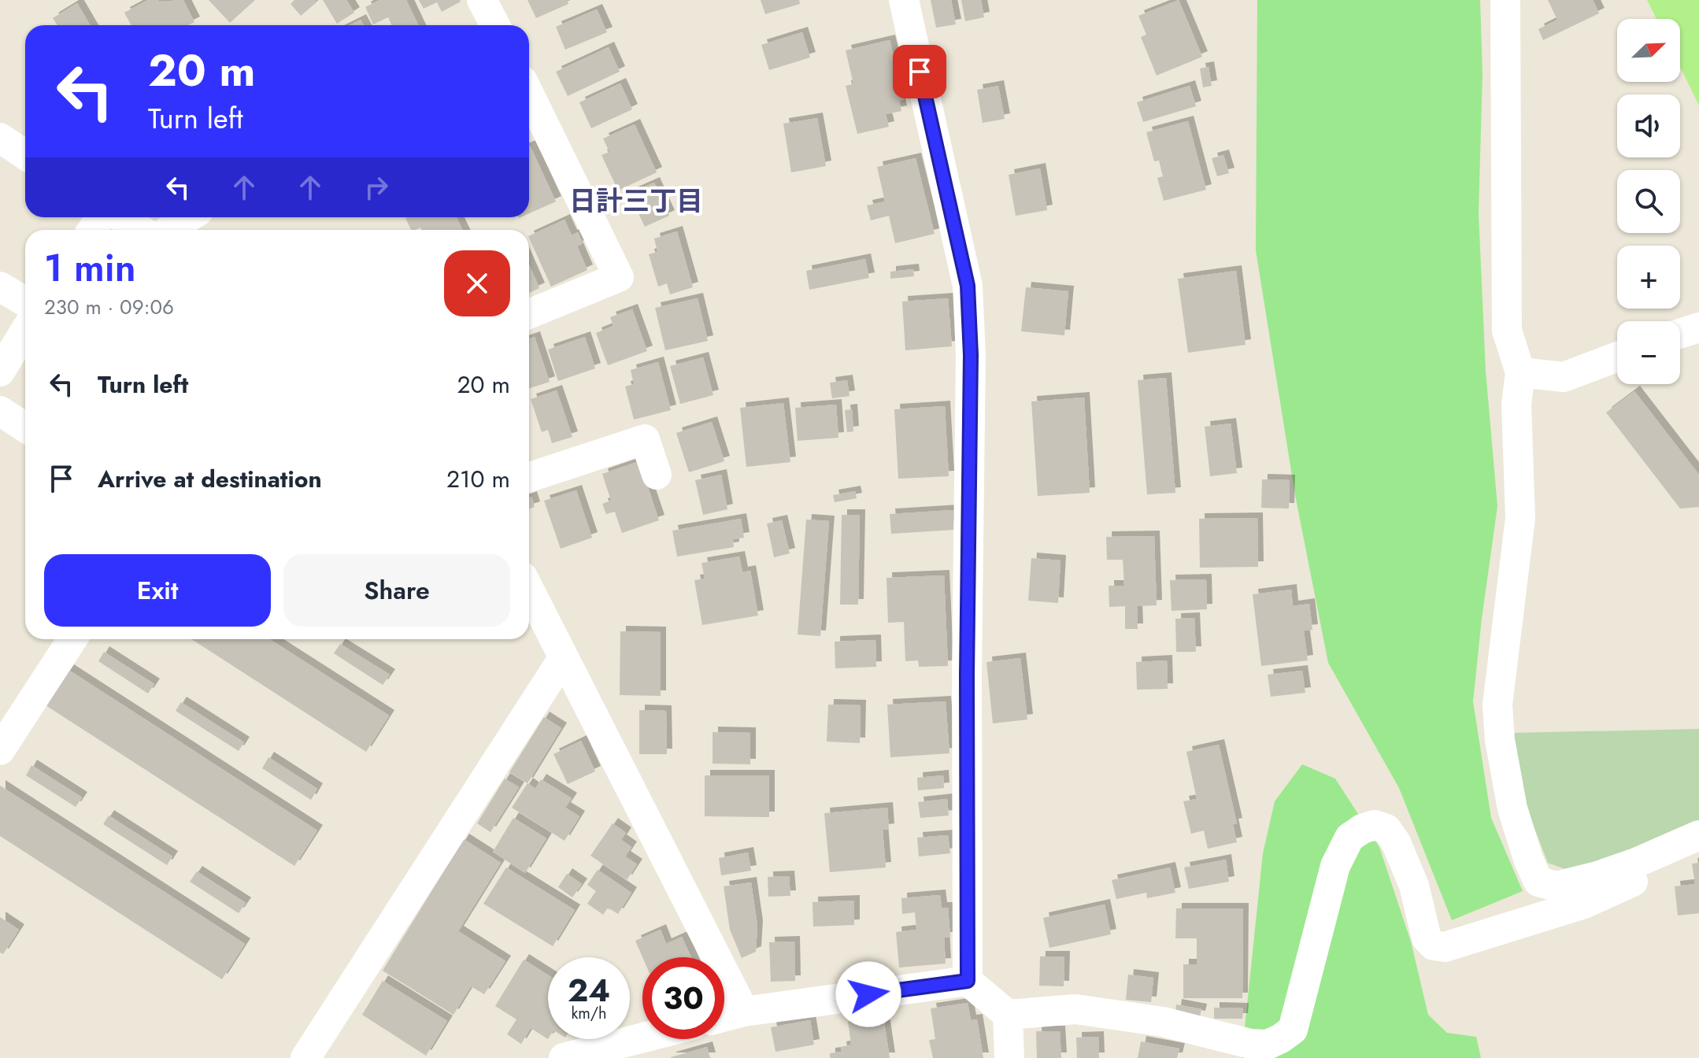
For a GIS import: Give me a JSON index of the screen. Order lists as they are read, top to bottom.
{
  "districts": ["日計三丁目"],
  "north": "top right",
  "page": {
    "map_buttons": ["+", "−"],
    "turn": ["20 m", "Turn left"],
    "heading": ["1 min", "230 m · 09:06"],
    "list": [
      {
        "name": "Turn left",
        "value": "20 m"
      },
      {
        "name": "Arrive at destination",
        "value": "210 m"
      }
    ],
    "buttons": ["Exit", "Share"],
    "speed": "24 km/h",
    "limit": "30"
  }
}
